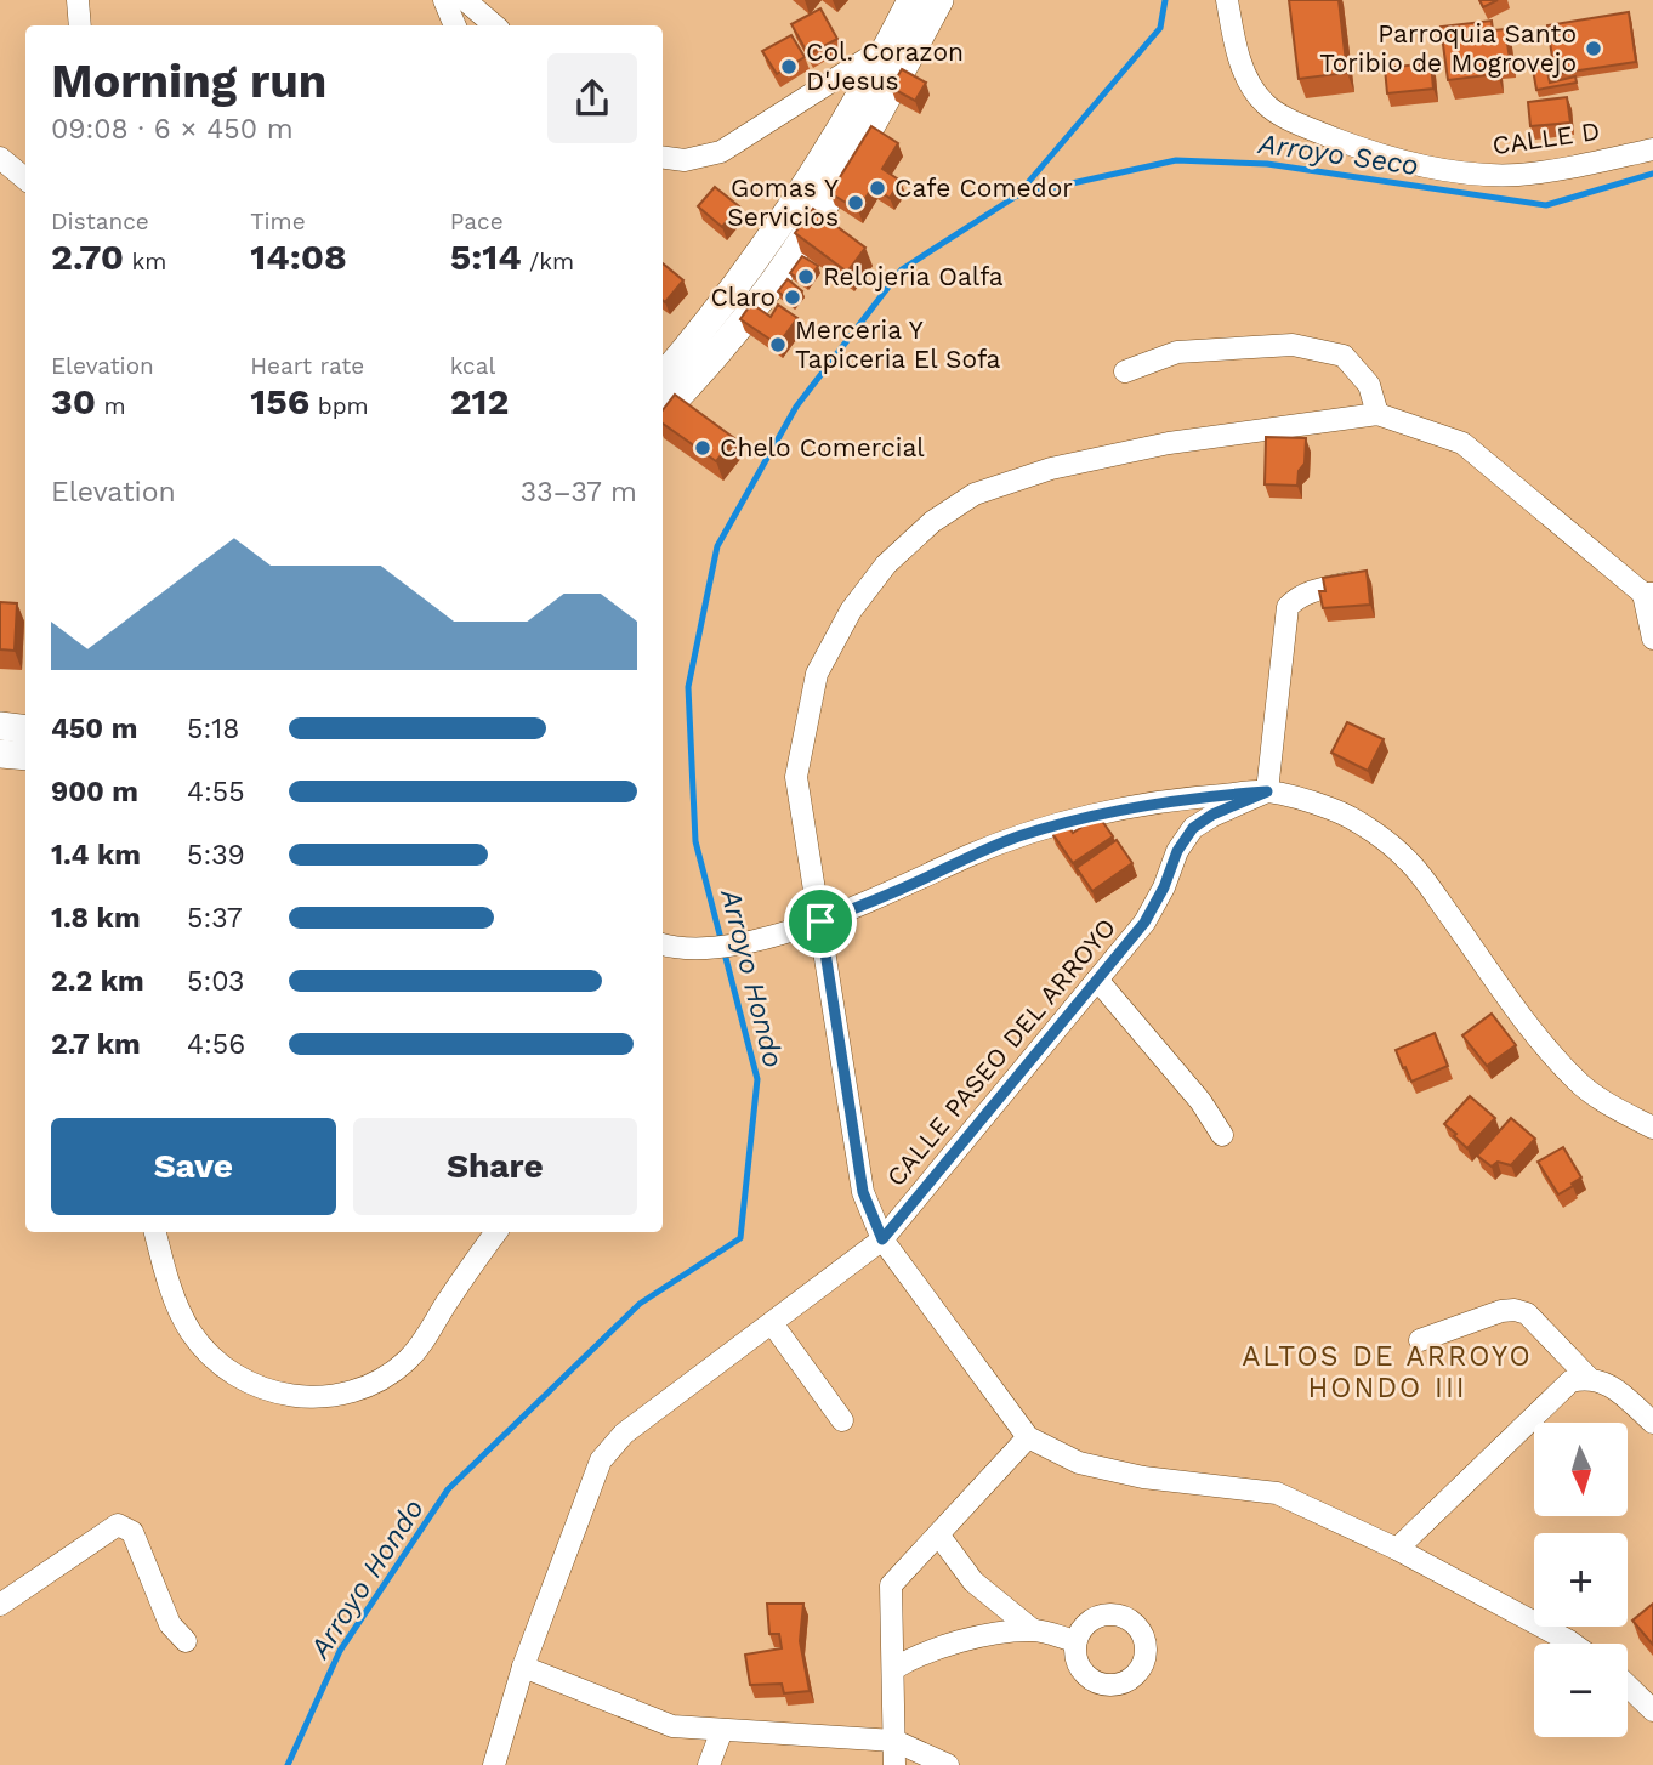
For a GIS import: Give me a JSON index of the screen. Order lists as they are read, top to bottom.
{
  "streets": {
    "street": ["CALLE D", "CALLE PASEO DEL ARROYO"]
  },
  "districts": ["ALTOS DE ARROYO HONDO III"],
  "water": ["Arroyo Seco", "Arroyo Hondo"],
  "places": [
    "Parroquia Santo Toribio de Mogrovejo",
    "Col. Corazon D'Jesus",
    "Cafe Comedor",
    "Gomas Y Servicios",
    "Relojeria Oalfa",
    "Claro",
    "Merceria Y Tapiceria El Sofa",
    "Chelo Comercial"
  ],
  "north": "bottom",
  "page": {
    "heading": ["Morning run", "09:08 · 6 × 450 m"],
    "stats": [
      ["Distance", "2.70 km"],
      ["Time", "14:08"],
      ["Pace", "5:14 /km"],
      ["Elevation", "30 m"],
      ["Heart rate", "156 bpm"],
      ["kcal", "212"]
    ],
    "chart": ["Elevation", "33–37 m"],
    "list": [
      {
        "name": "450 m",
        "note": "5:18"
      },
      {
        "name": "900 m",
        "note": "4:55"
      },
      {
        "name": "1.4 km",
        "note": "5:39"
      },
      {
        "name": "1.8 km",
        "note": "5:37"
      },
      {
        "name": "2.2 km",
        "note": "5:03"
      },
      {
        "name": "2.7 km",
        "note": "4:56"
      }
    ],
    "buttons": ["Save", "Share"],
    "map_buttons": ["+", "−"]
  }
}
